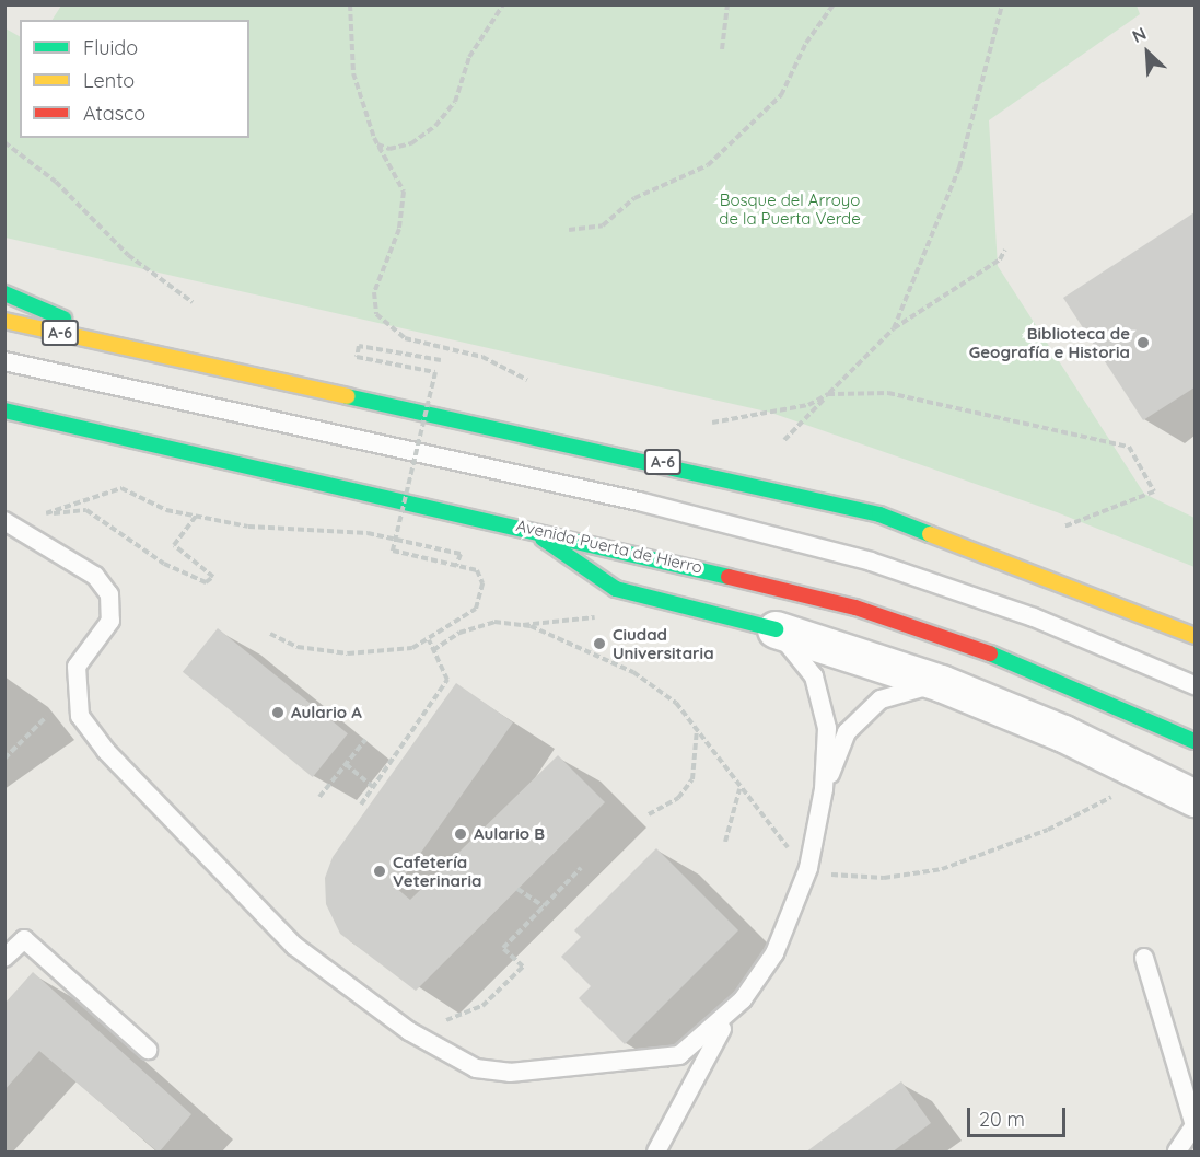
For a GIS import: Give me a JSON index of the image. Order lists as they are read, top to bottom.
{
  "streets": {
    "highway": ["A-6", "Avenida Puerta de Hierro"]
  },
  "parks": ["Bosque del Arroyo de la Puerta Verde"],
  "places": [
    "Biblioteca de Geografía e Historia",
    "Ciudad Universitaria",
    "Aulario A",
    "Aulario B",
    "Cafetería Veterinaria"
  ],
  "legend": ["Fluido", "Lento", "Atasco"],
  "scale_bar": "20 m",
  "north": "top left"
}
